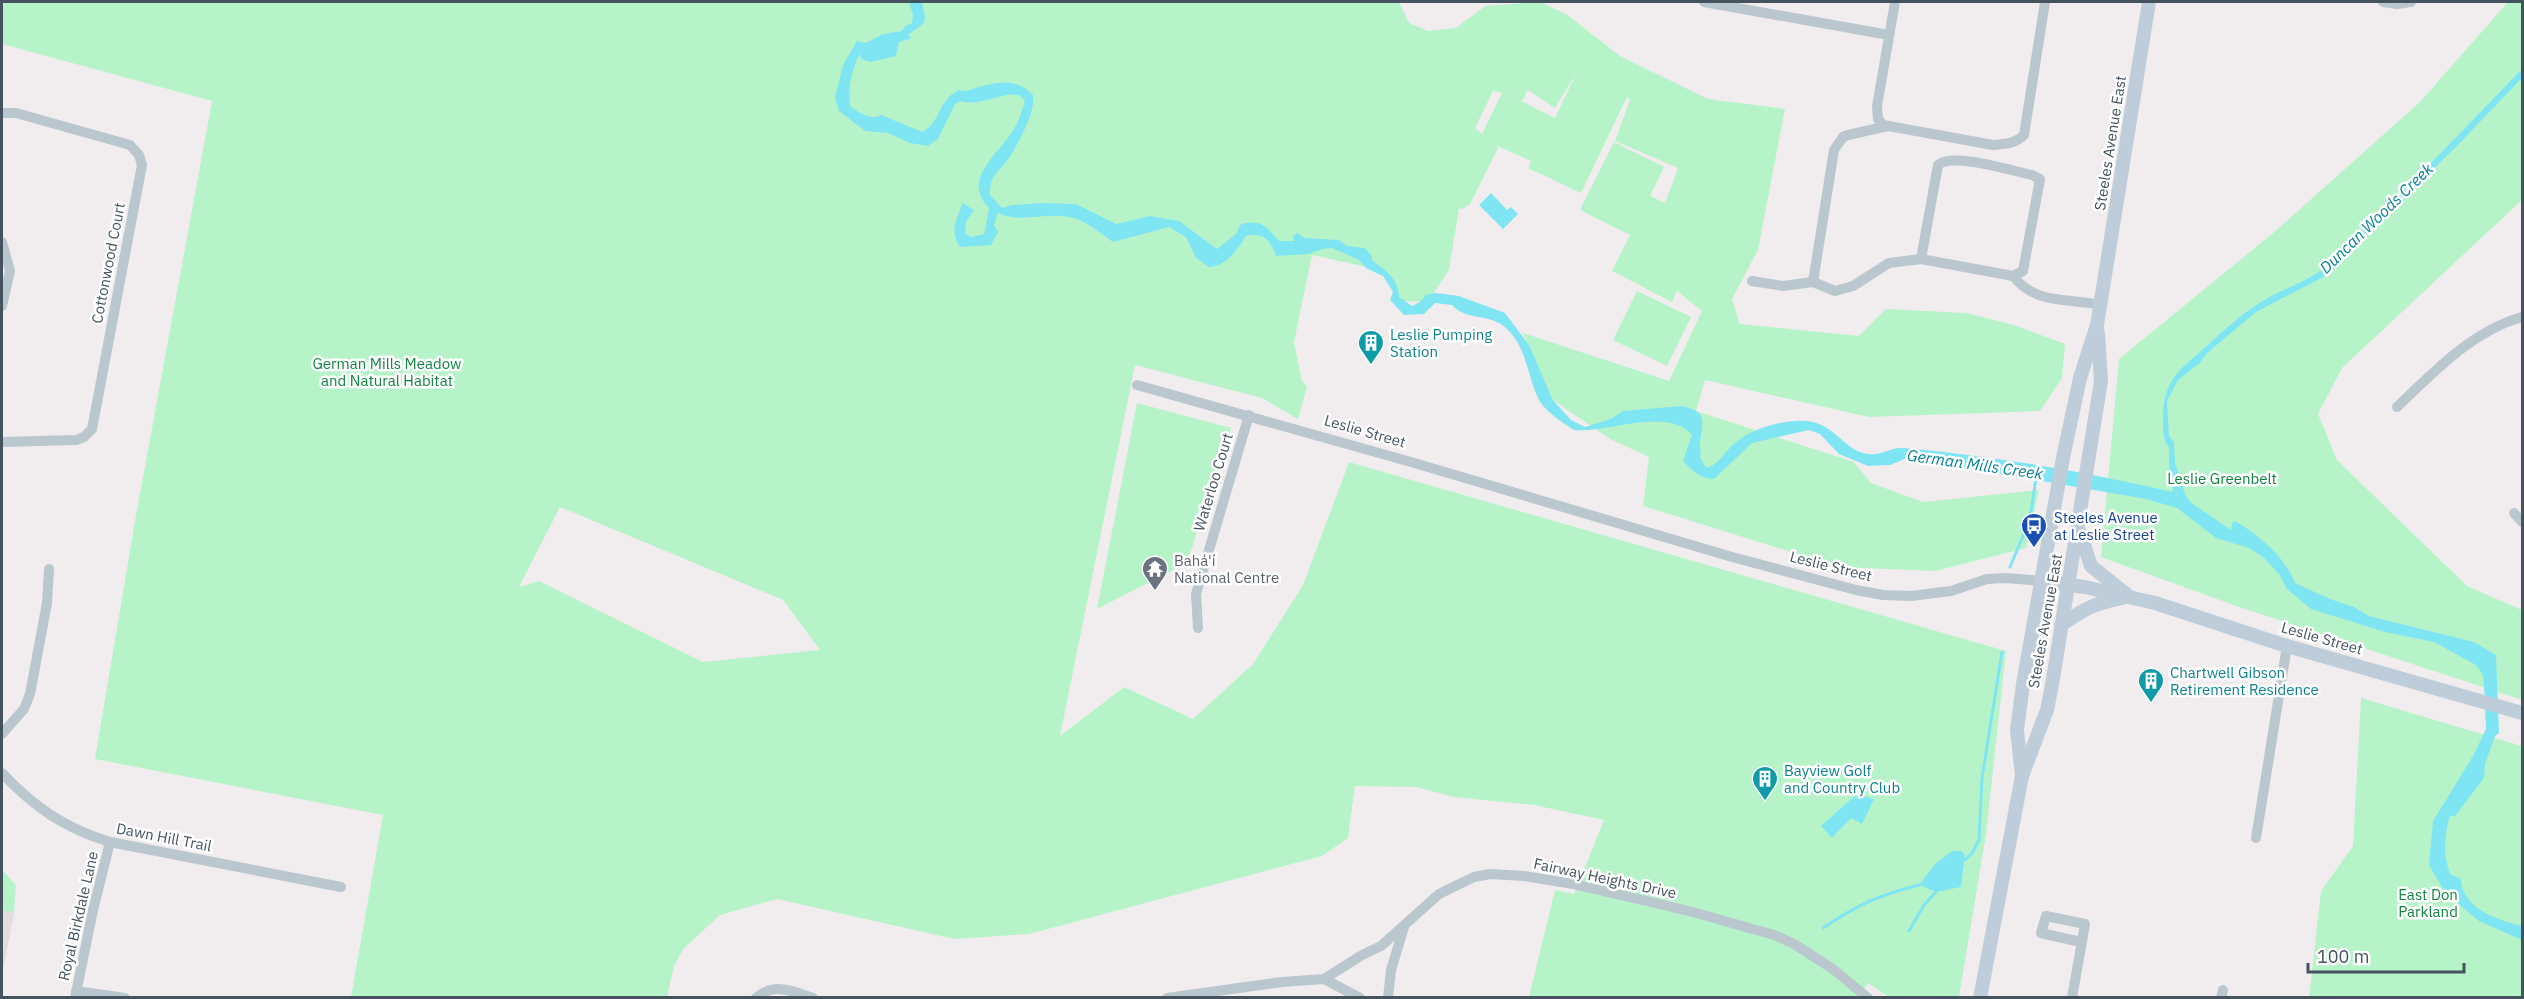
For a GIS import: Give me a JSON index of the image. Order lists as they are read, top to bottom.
{
  "streets": {
    "main road": ["Steeles Avenue East", "Leslie Street"],
    "street": [
      "Cottonwood Court",
      "Waterloo Court",
      "Dawn Hill Trail",
      "Fairway Heights Drive",
      "Royal Birkdale Lane"
    ]
  },
  "crossings": [
    ["Steeles Avenue East", "Leslie Street"],
    ["Leslie Street", "Waterloo Court"],
    ["Dawn Hill Trail", "Royal Birkdale Lane"]
  ],
  "water": ["Duncan Woods Creek", "German Mills Creek"],
  "parks": ["German Mills Meadow and Natural Habitat", "Leslie Greenbelt", "East Don Parkland"],
  "places": {
    "building": ["Leslie Pumping Station", "Chartwell Gibson Retirement Residence", "Bayview Golf and Country Club"],
    "bus stop": ["Steeles Avenue at Leslie Street"],
    "temple": ["Bahá'í National Centre"]
  },
  "scale_bar": "100 m"
}
